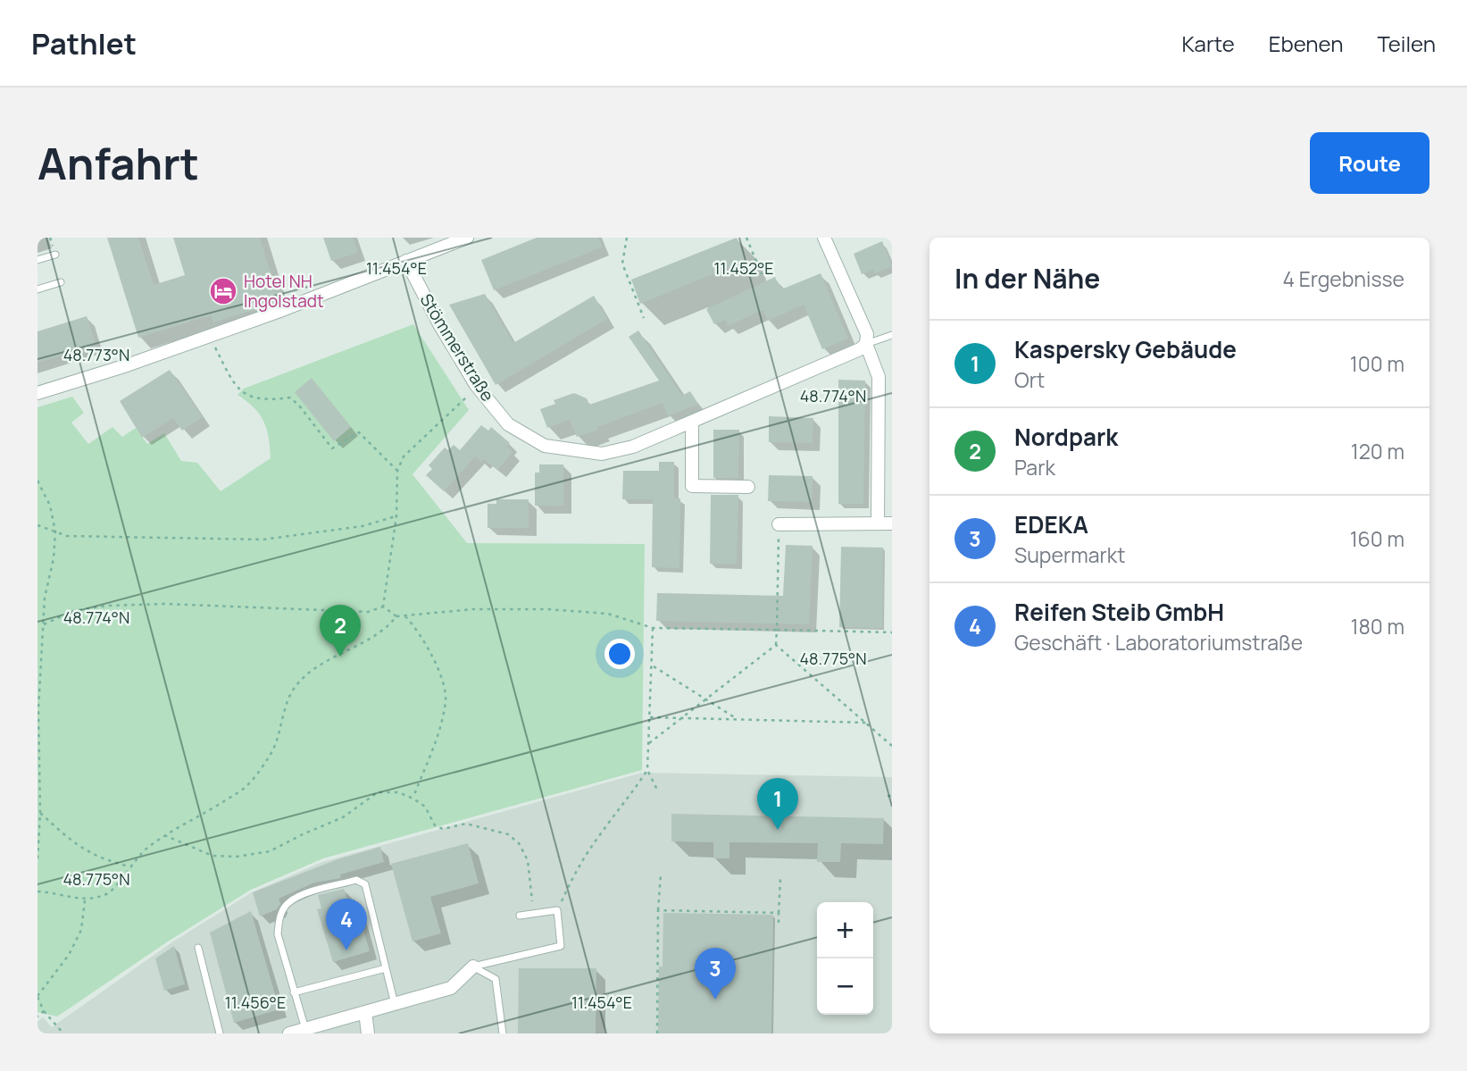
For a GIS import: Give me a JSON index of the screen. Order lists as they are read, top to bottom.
{
  "streets": {
    "street": ["Stömmerstraße"]
  },
  "places": {
    "hotel": ["Hotel NH Ingolstadt"]
  },
  "page": {
    "header": "Pathlet",
    "nav": ["Karte", "Ebenen", "Teilen"],
    "buttons": "Route",
    "title": "Anfahrt",
    "heading": ["In der Nähe", "4 Ergebnisse"],
    "list": [
      {
        "mark": "1",
        "name": "Kaspersky Gebäude",
        "note": "Ort",
        "value": "100 m"
      },
      {
        "mark": "2",
        "name": "Nordpark",
        "note": "Park",
        "value": "120 m"
      },
      {
        "mark": "3",
        "name": "EDEKA",
        "note": "Supermarkt",
        "value": "160 m"
      },
      {
        "mark": "4",
        "name": "Reifen Steib GmbH",
        "note": "Geschäft · Laboratoriumstraße",
        "value": "180 m"
      }
    ],
    "pins": [
      "2",
      "1",
      "4",
      "3"
    ],
    "map_buttons": ["+", "−"]
  },
  "coordinates": [
    "11.454°E",
    "11.452°E",
    "48.773°N",
    "48.774°N",
    "48.775°N",
    "11.456°E"
  ]
}
